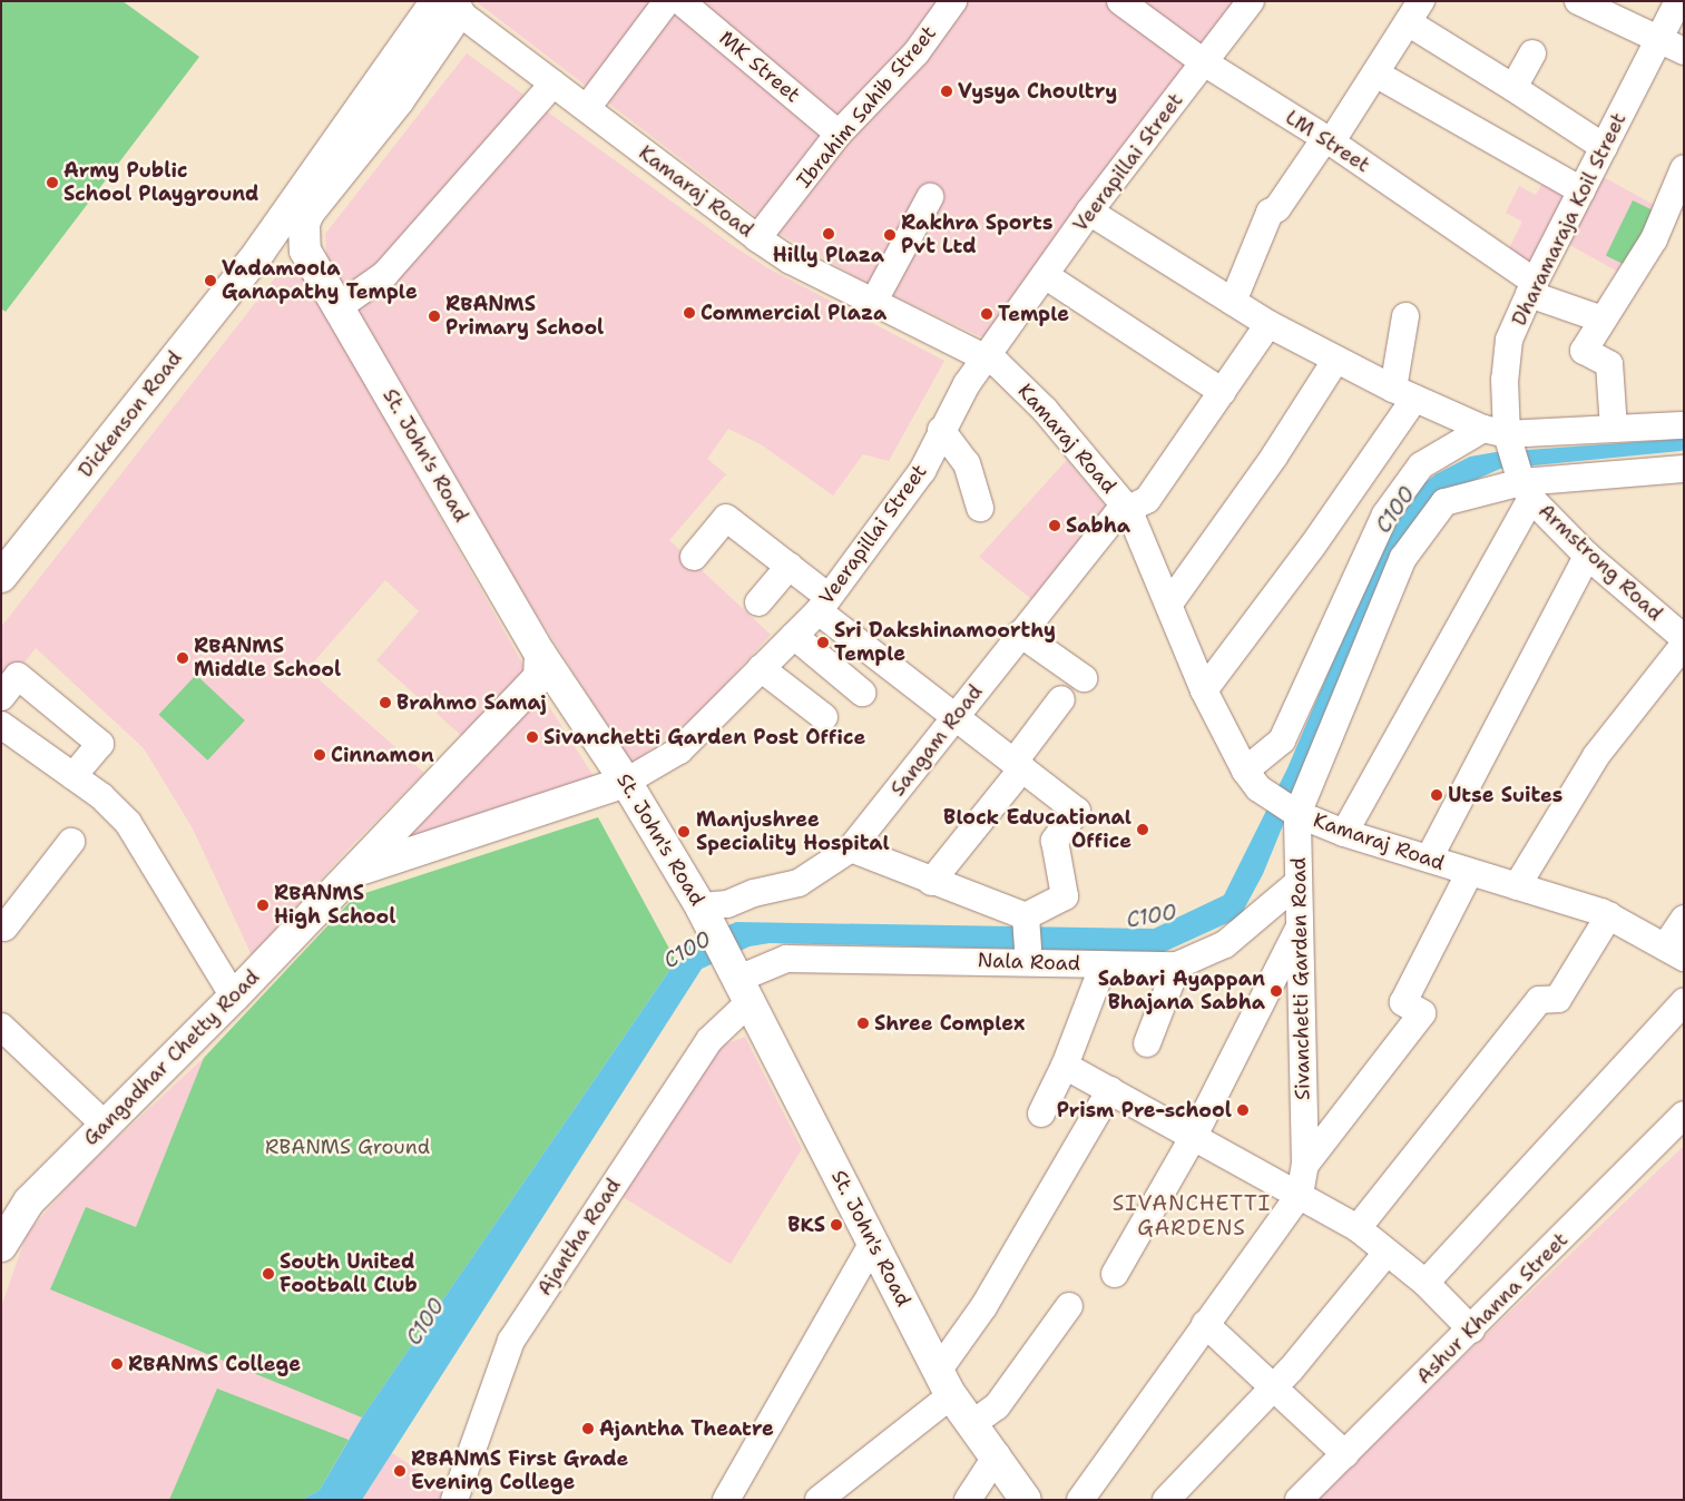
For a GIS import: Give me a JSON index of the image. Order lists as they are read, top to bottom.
{
  "streets": {
    "main road": ["Dickenson Road", "St. John's Road", "Gangadhar Chetty Road"],
    "street": [
      "MK Street",
      "Ibrahim Sahib Street",
      "LM Street",
      "Veerapillai Street",
      "Kamaraj Road",
      "Dharamaraja Koil Street",
      "Armstrong Road",
      "Sangam Road",
      "Nala Road",
      "Sivanchetti Garden Road",
      "Ajantha Road",
      "Ashur Khanna Street"
    ]
  },
  "crossings": [
    ["MK Street", "Ibrahim Sahib Street"],
    ["Ibrahim Sahib Street", "Kamaraj Road"],
    ["LM Street", "Veerapillai Street"],
    ["LM Street", "Dharamaraja Koil Street"],
    ["Veerapillai Street", "Kamaraj Road"],
    ["Veerapillai Street", "St. John's Road"],
    ["Veerapillai Street", "Gangadhar Chetty Road"],
    ["Kamaraj Road", "Dickenson Road"],
    ["Kamaraj Road", "Sangam Road"],
    ["Kamaraj Road", "Sivanchetti Garden Road"],
    ["Dharamaraja Koil Street", "Armstrong Road"],
    ["Dharamaraja Koil Street", "Sivanchetti Garden Road"],
    ["St. John's Road", "Sangam Road"],
    ["St. John's Road", "Nala Road"],
    ["St. John's Road", "Gangadhar Chetty Road"],
    ["St. John's Road", "Ajantha Road"],
    ["Armstrong Road", "Sivanchetti Garden Road"],
    ["Nala Road", "Sivanchetti Garden Road"],
    ["Nala Road", "Ajantha Road"]
  ],
  "districts": ["SIVANCHETTI GARDENS"],
  "water": ["C100"],
  "parks": ["RBANMS Ground"],
  "places": [
    "Vysya Choultry",
    "Army Public School Playground",
    "Hilly Plaza",
    "Rakhra Sports Pvt Ltd",
    "Vadamoola Ganapathy Temple",
    "Commercial Plaza",
    "Temple",
    "RBANMS Primary School",
    "Sabha",
    "Sri Dakshinamoorthy Temple",
    "RBANMS Middle School",
    "Brahmo Samaj",
    "Sivanchetti Garden Post Office",
    "Cinnamon",
    "Utse Suites",
    "Block Educational Office",
    "Manjushree Speciality Hospital",
    "RBANMS High School",
    "Sabari Ayappan Bhajana Sabha",
    "Shree Complex",
    "Prism Pre-school",
    "BKS",
    "South United Football Club",
    "RBANMS College",
    "Ajantha Theatre",
    "RBANMS First Grade Evening College"
  ]
}
